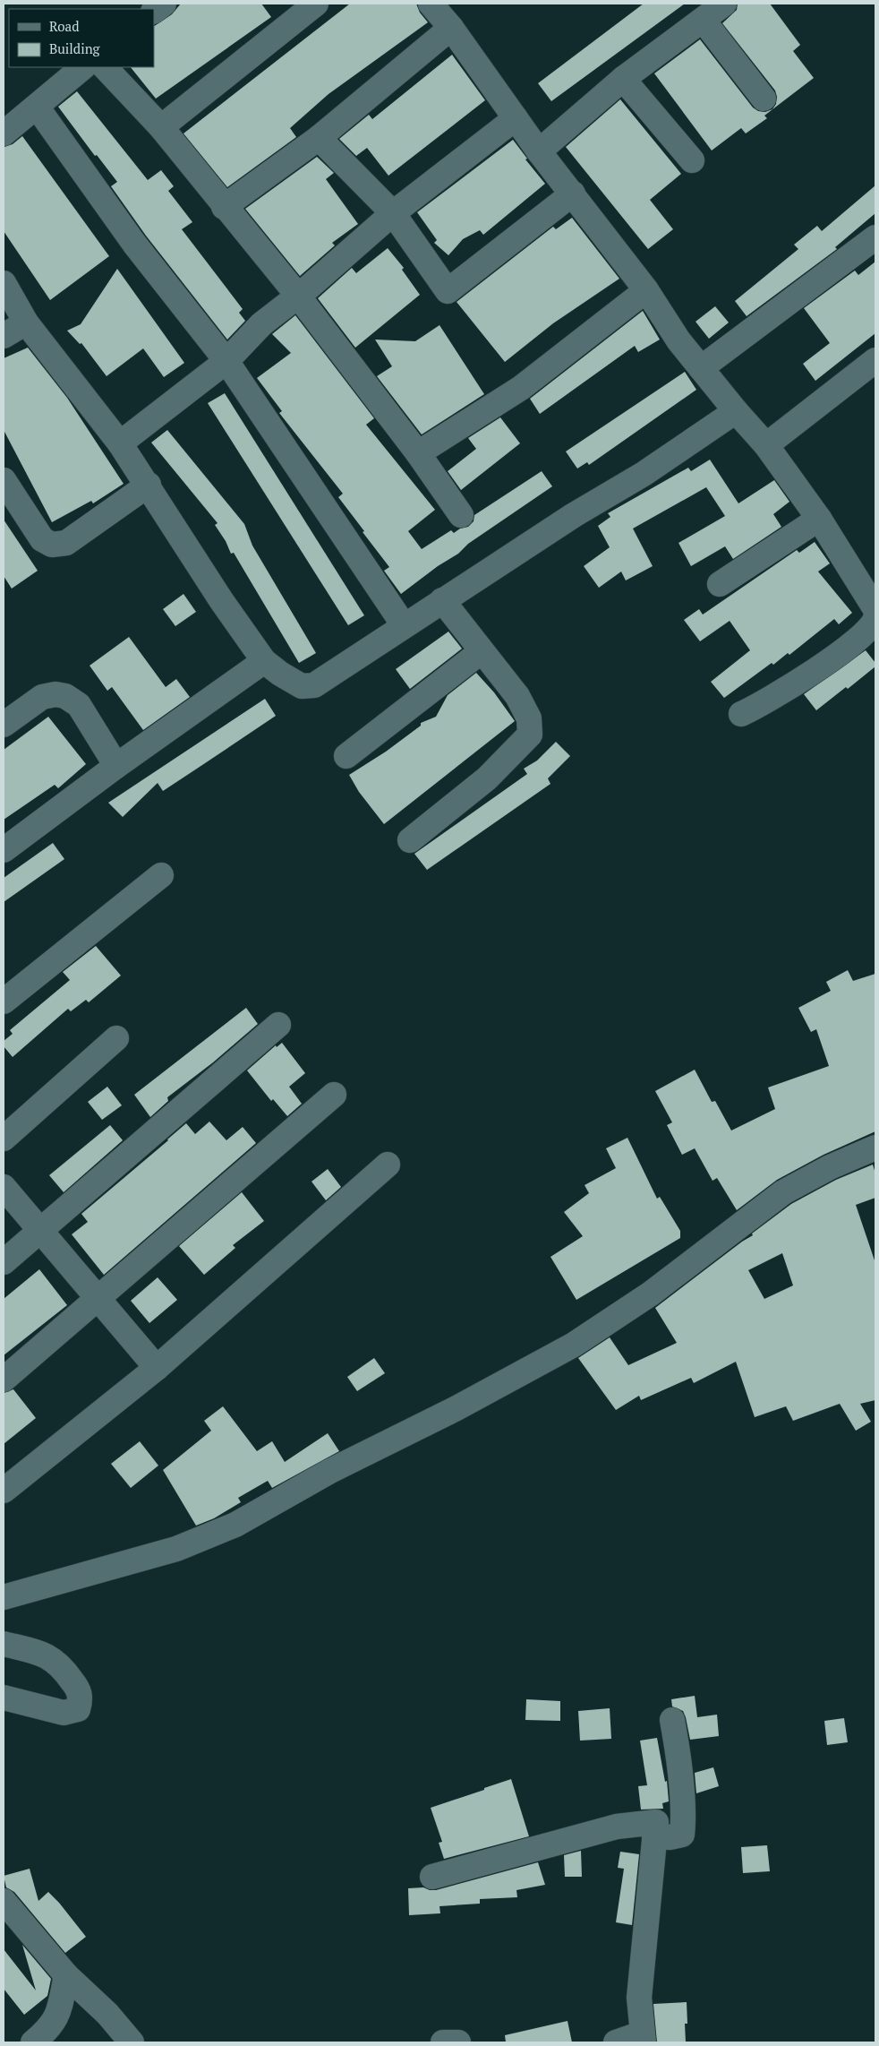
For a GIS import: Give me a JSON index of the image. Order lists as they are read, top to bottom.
{
  "legend": ["Road", "Building"]
}
